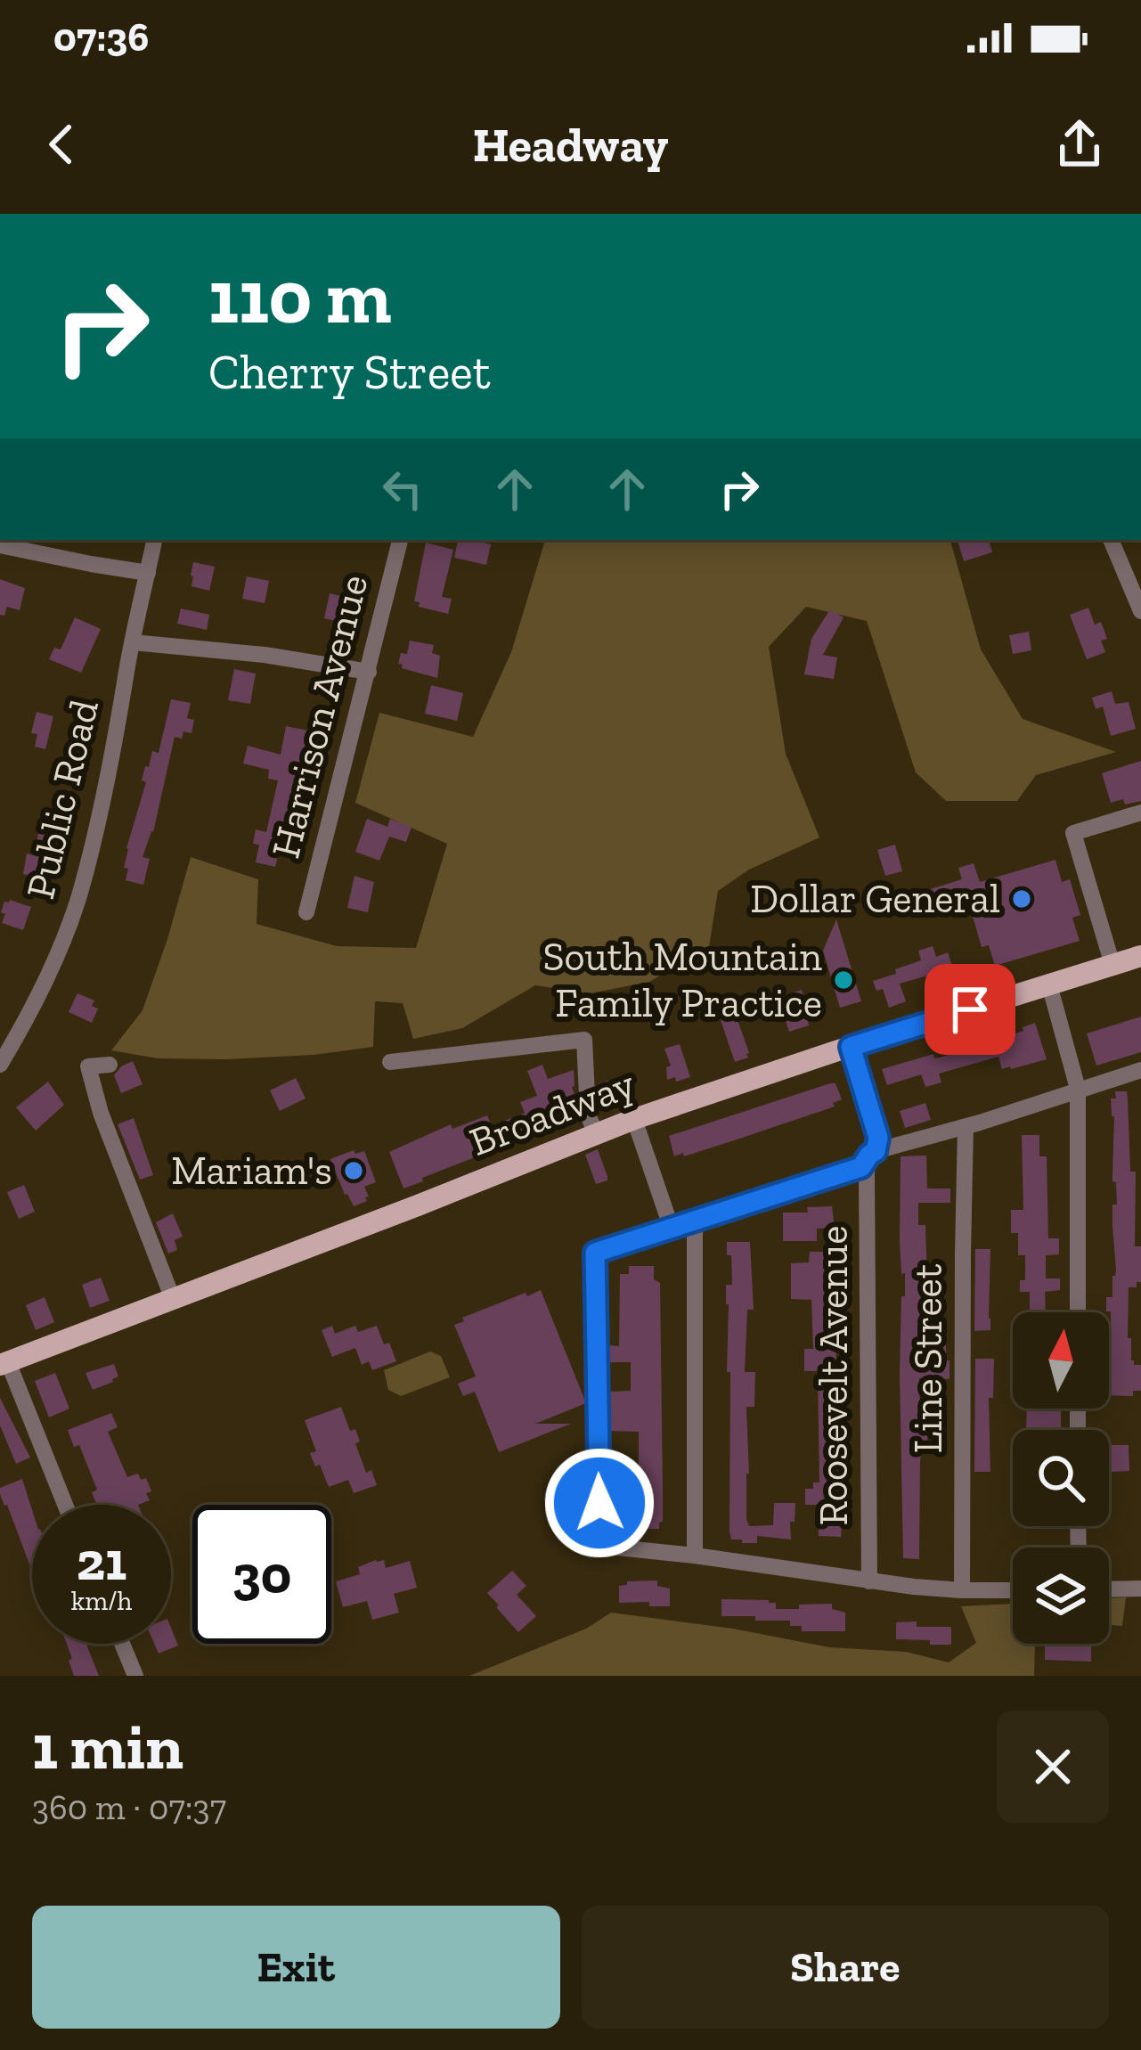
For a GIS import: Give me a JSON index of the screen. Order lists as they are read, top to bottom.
{
  "streets": {
    "main road": ["Broadway"],
    "street": [
      "Harrison Avenue",
      "Public Road",
      "Line Street",
      "Roosevelt Avenue"
    ]
  },
  "crossings": [
    ["Broadway", "Roosevelt Avenue"]
  ],
  "places": ["Dollar General", "South Mountain Family Practice", "Mariam's"],
  "north": "top",
  "page": {
    "status": "07:36",
    "header": "Headway",
    "turn": ["110 m", "Cherry Street"],
    "speed": "21 km/h",
    "limit": "30",
    "heading": ["1 min", "360 m · 07:37"],
    "buttons": ["Exit", "Share"]
  }
}
